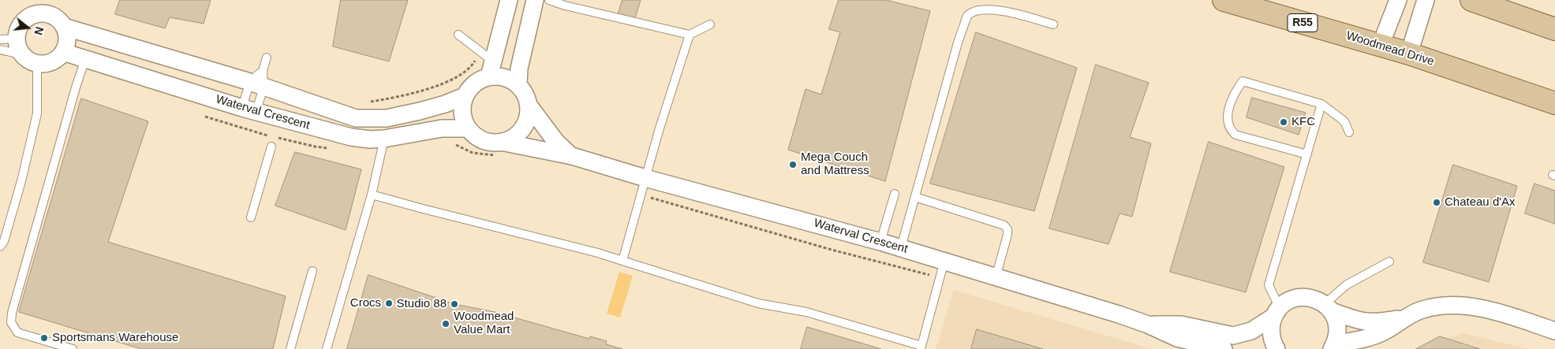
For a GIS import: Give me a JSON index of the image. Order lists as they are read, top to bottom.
{
  "streets": {
    "main road": ["R55", "Woodmead Drive"],
    "street": ["Waterval Crescent"]
  },
  "places": [
    "KFC",
    "Mega Couch and Mattress",
    "Chateau d'Ax",
    "Crocs",
    "Studio 88",
    "Woodmead Value Mart",
    "Sportsmans Warehouse"
  ],
  "north": "right"
}
